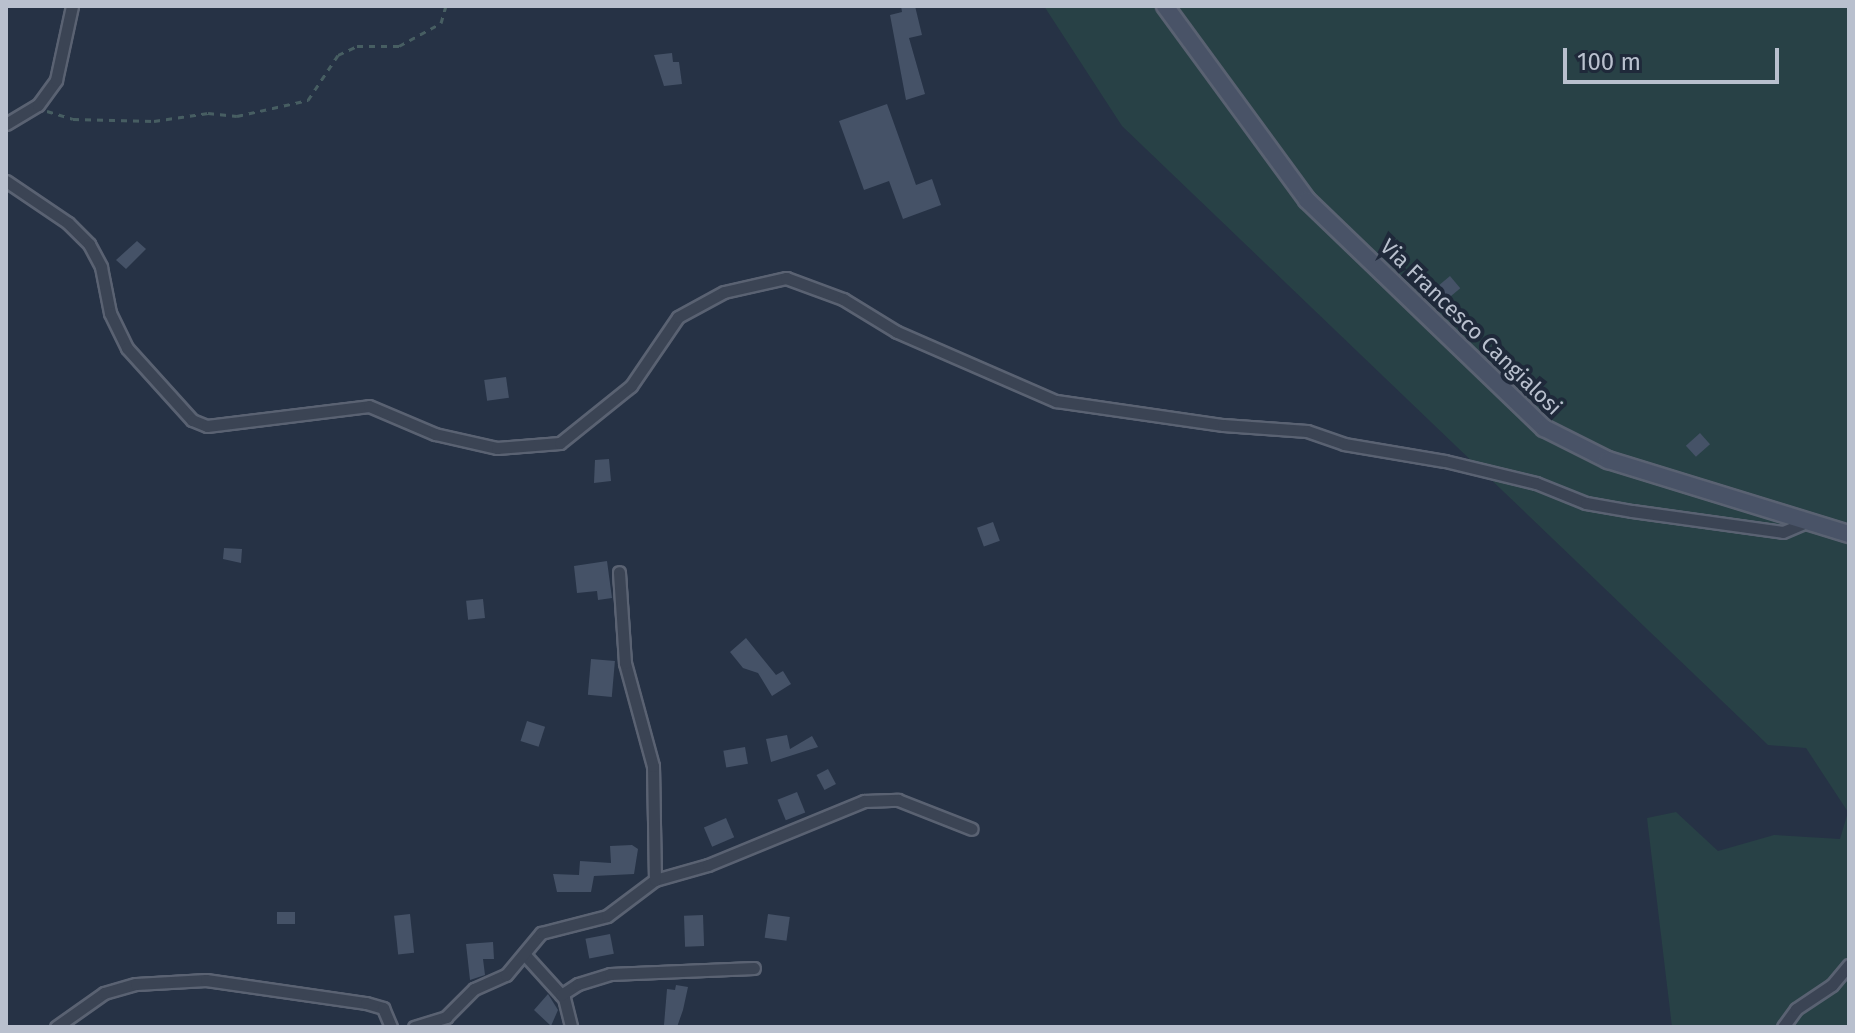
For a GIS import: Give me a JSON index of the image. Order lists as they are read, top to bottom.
{
  "streets": {
    "street": ["Via Francesco Cangialosi"]
  },
  "scale_bar": "100 m"
}
